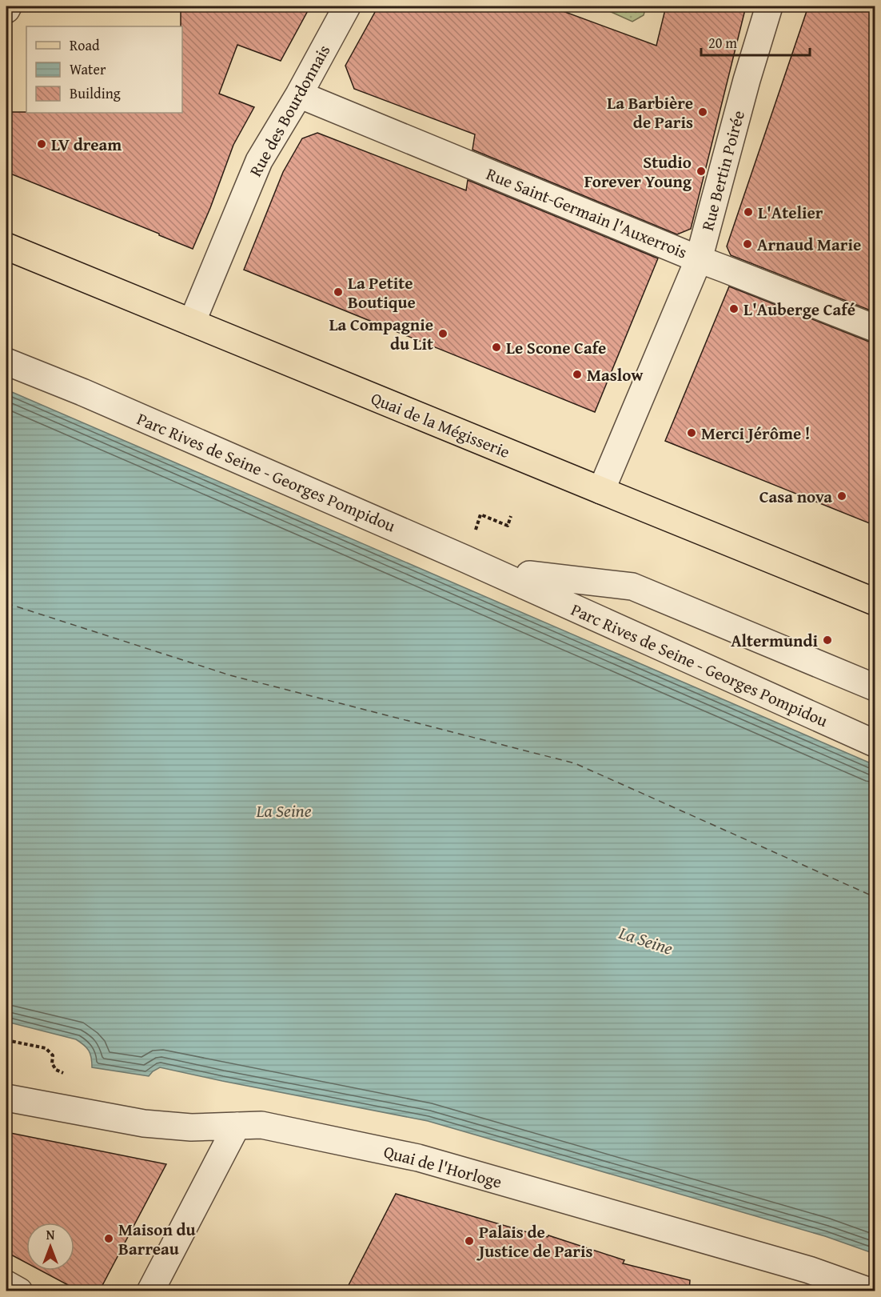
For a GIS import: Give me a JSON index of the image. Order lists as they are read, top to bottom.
{
  "streets": {
    "main road": ["Quai de la Mégisserie"],
    "street": [
      "Rue des Bourdonnais",
      "Rue Bertin Poirée",
      "Rue Saint-Germain l'Auxerrois",
      "Parc Rives de Seine - Georges Pompidou",
      "Quai de l'Horloge"
    ]
  },
  "crossings": [
    ["Rue des Bourdonnais", "Rue Saint-Germain l'Auxerrois"],
    ["Rue des Bourdonnais", "Quai de la Mégisserie"],
    ["Rue Bertin Poirée", "Rue Saint-Germain l'Auxerrois"],
    ["Rue Bertin Poirée", "Quai de la Mégisserie"]
  ],
  "water": ["La Seine"],
  "places": [
    "La Barbière de Paris",
    "LV dream",
    "Studio Forever Young",
    "L'Atelier",
    "Arnaud Marie",
    "La Petite Boutique",
    "L'Auberge Café",
    "La Compagnie du Lit",
    "Le Scone Cafe",
    "Maslow",
    "Merci Jérôme !",
    "Casa nova",
    "Altermundi",
    "Maison du Barreau",
    "Palais de Justice de Paris"
  ],
  "legend": ["Road", "Water", "Building"],
  "scale_bar": "20 m",
  "north": "top"
}
